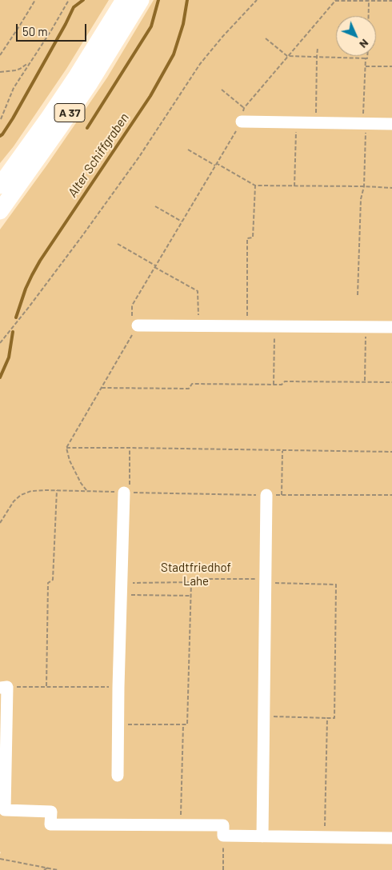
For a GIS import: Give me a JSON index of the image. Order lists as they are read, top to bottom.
{
  "streets": {
    "highway": ["A 37"]
  },
  "water": ["Alter Schiffgraben"],
  "parks": ["Stadtfriedhof Lahe"],
  "scale_bar": "50 m",
  "north": "bottom right"
}
